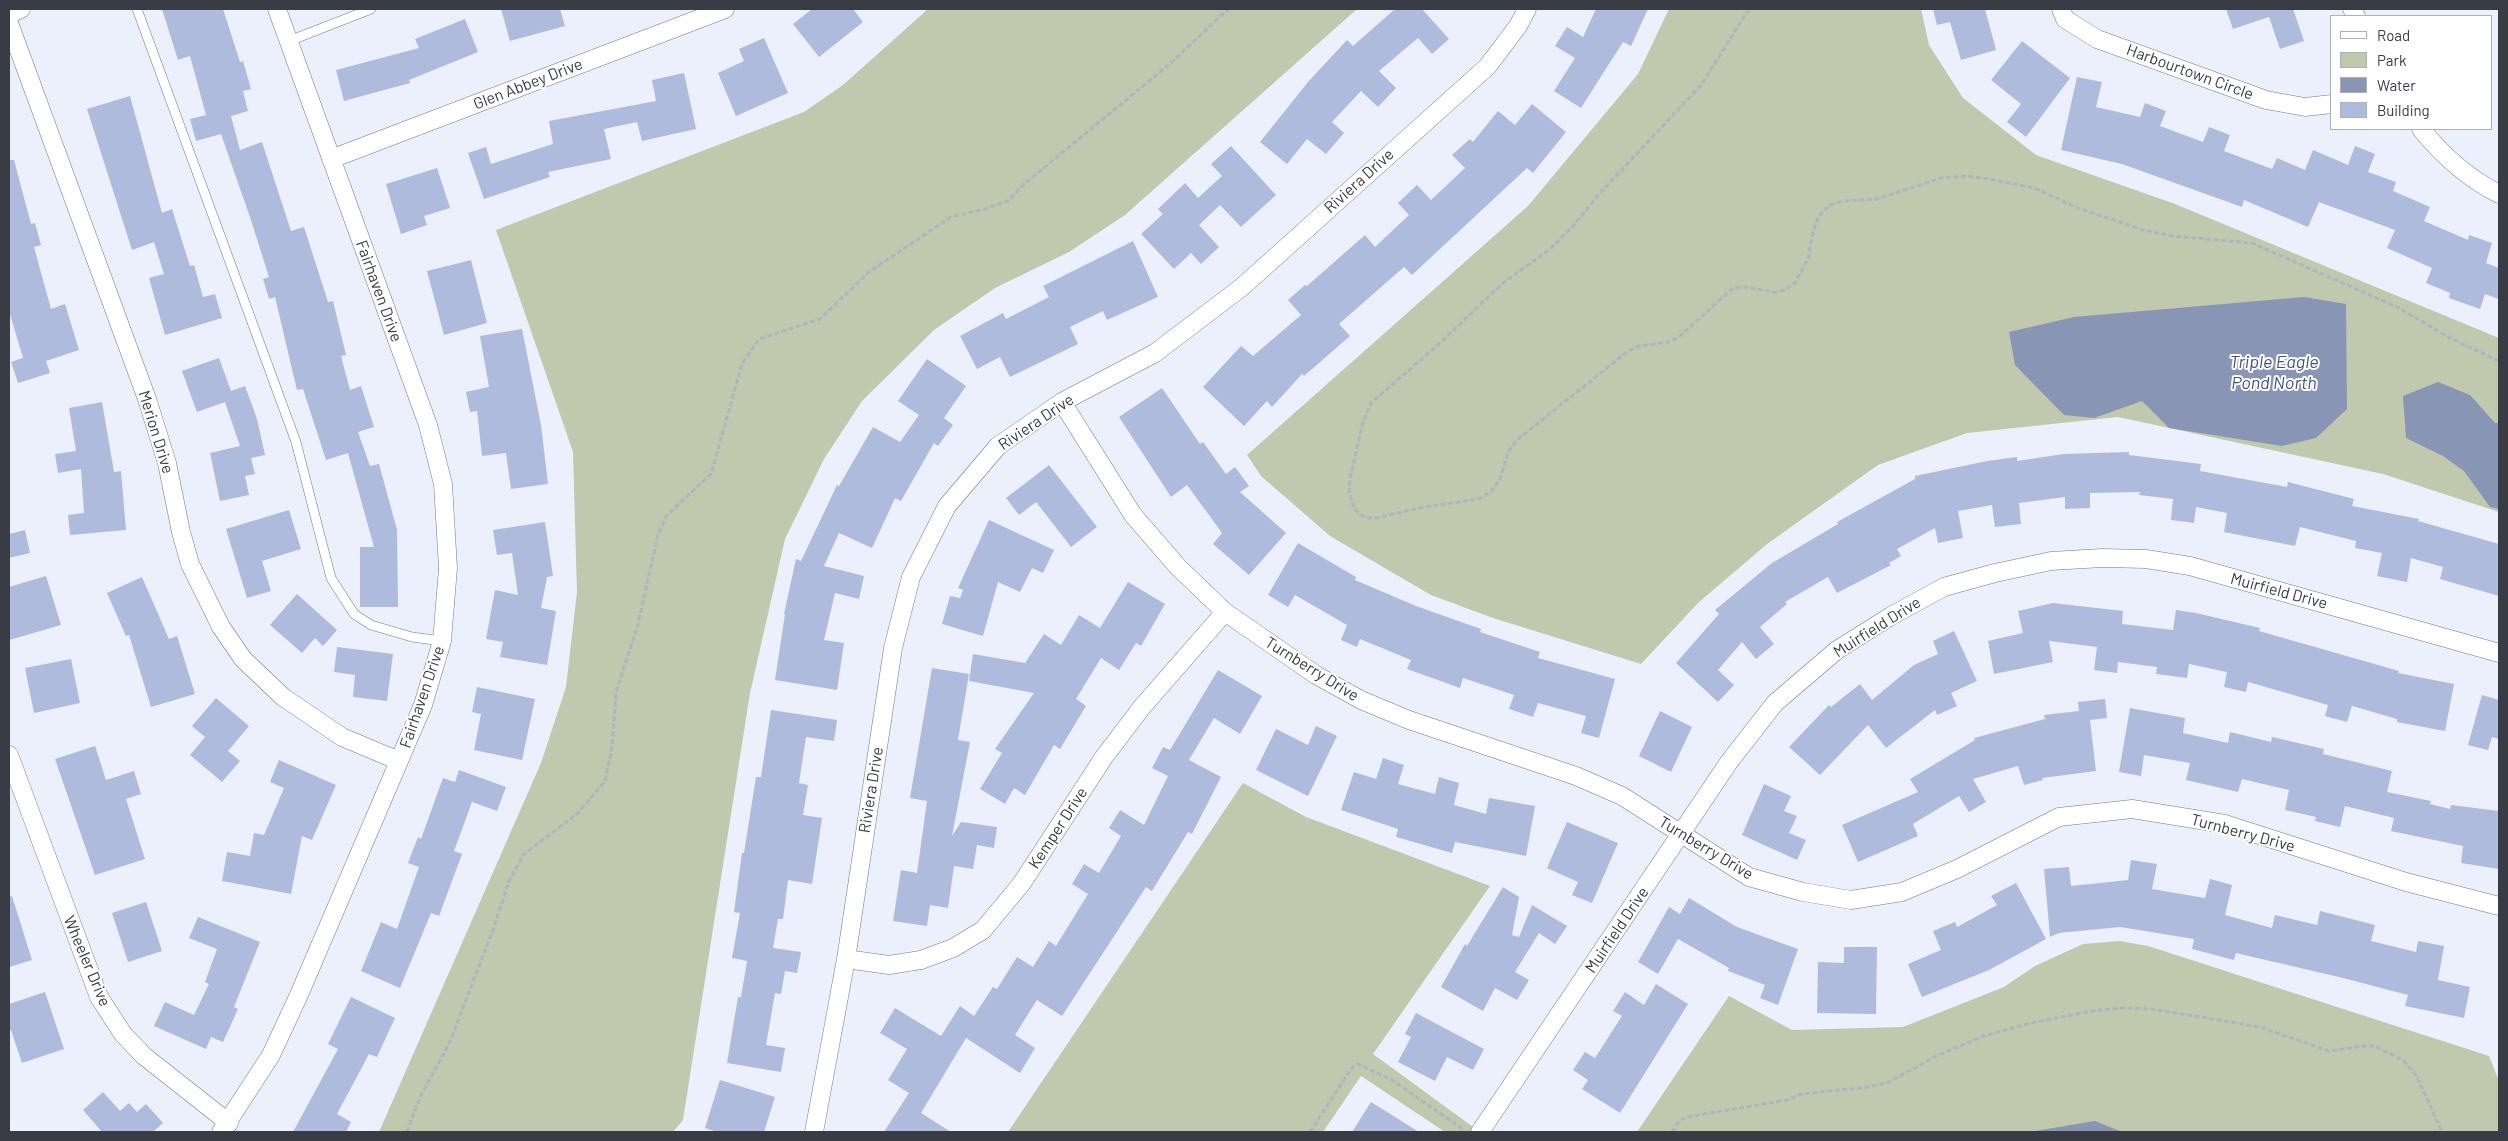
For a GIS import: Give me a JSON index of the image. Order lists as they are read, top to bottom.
{
  "streets": {
    "street": [
      "Harbourtown Circle",
      "Glen Abbey Drive",
      "Riviera Drive",
      "Fairhaven Drive",
      "Merion Drive",
      "Muirfield Drive",
      "Turnberry Drive",
      "Kemper Drive",
      "Wheeler Drive"
    ]
  },
  "crossings": [
    ["Glen Abbey Drive", "Fairhaven Drive"],
    ["Riviera Drive", "Turnberry Drive"],
    ["Riviera Drive", "Kemper Drive"],
    ["Fairhaven Drive", "Merion Drive"],
    ["Fairhaven Drive", "Wheeler Drive"],
    ["Muirfield Drive", "Turnberry Drive"],
    ["Turnberry Drive", "Kemper Drive"]
  ],
  "water": ["Triple Eagle Pond North"],
  "legend": [
    "Road",
    "Park",
    "Water",
    "Building"
  ]
}
